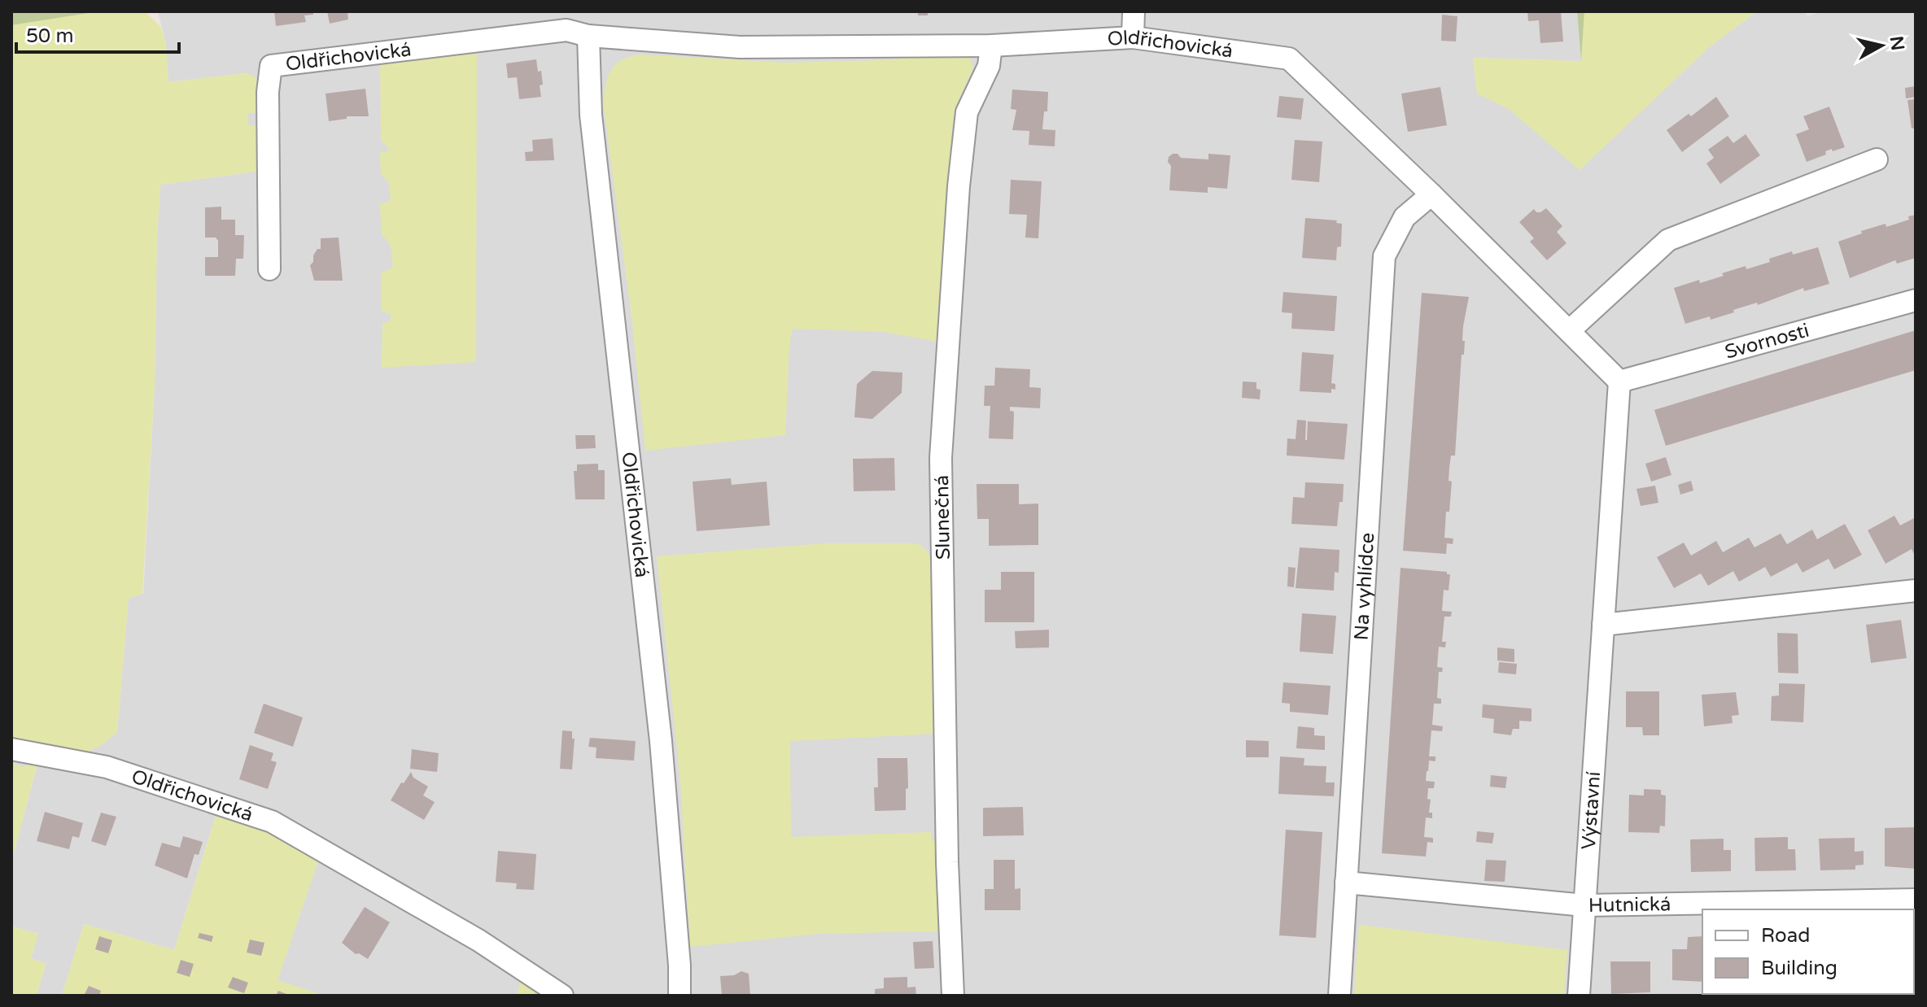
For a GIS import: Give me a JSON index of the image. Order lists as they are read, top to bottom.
{
  "streets": {
    "street": [
      "Oldřichovická",
      "Svornosti",
      "Slunečná",
      "Na vyhlídce",
      "Výstavní",
      "Hutnická"
    ]
  },
  "crossings": [
    ["Oldřichovická", "Svornosti"],
    ["Oldřichovická", "Slunečná"],
    ["Oldřichovická", "Na vyhlídce"],
    ["Oldřichovická", "Výstavní"],
    ["Svornosti", "Výstavní"],
    ["Na vyhlídce", "Hutnická"],
    ["Výstavní", "Hutnická"]
  ],
  "legend": ["Road", "Building"],
  "scale_bar": "50 m",
  "north": "right"
}
